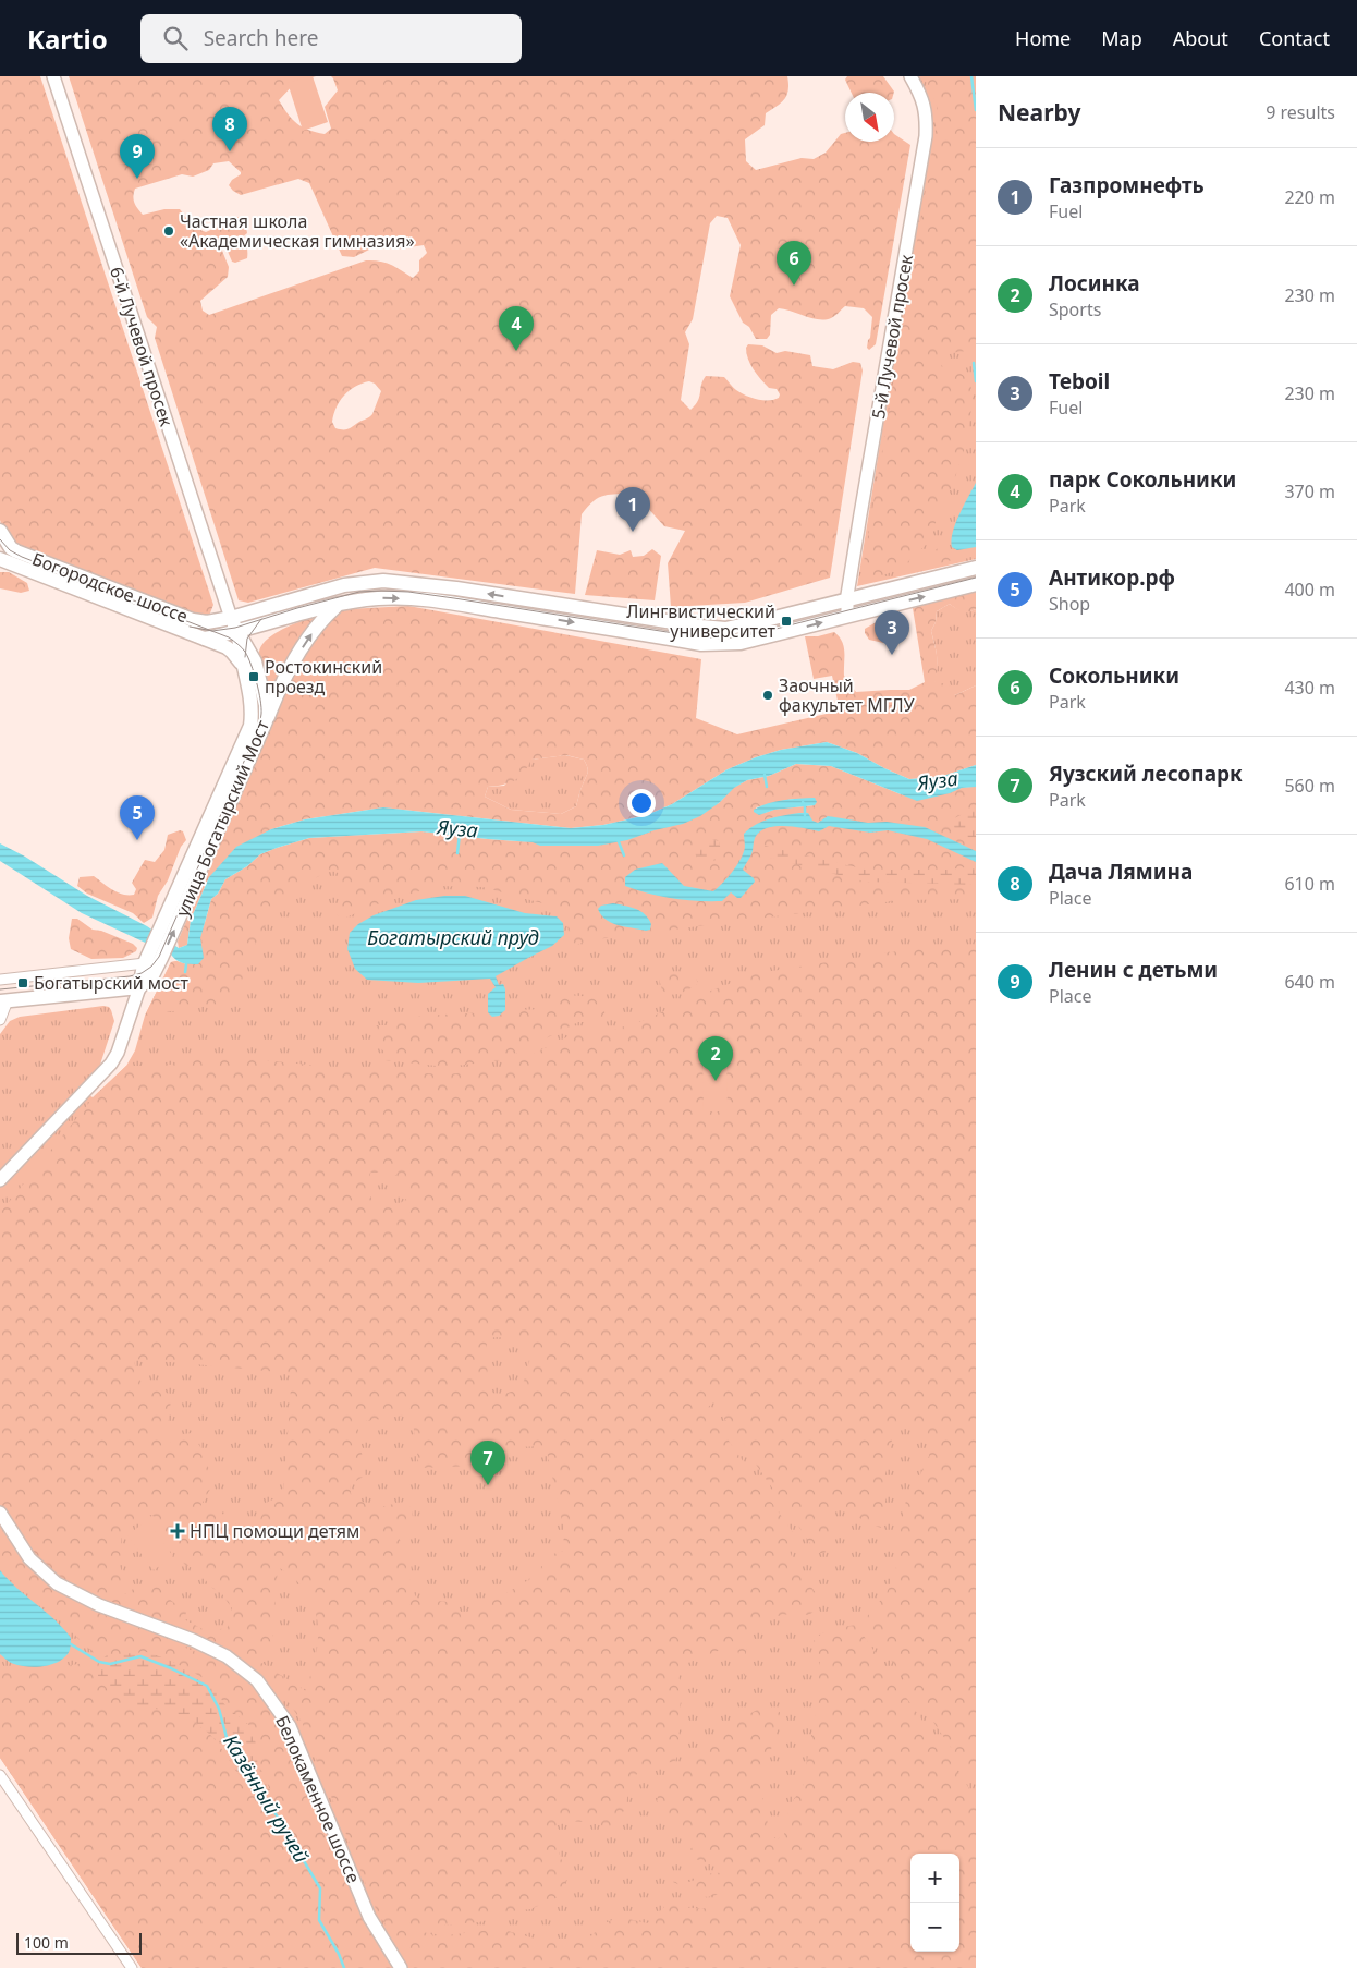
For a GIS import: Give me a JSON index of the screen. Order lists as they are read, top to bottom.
{
  "streets": {
    "main road": ["Богородское шоссе", "улица Богатырский Мост"],
    "street": ["5-й Лучевой просек", "6-й Лучевой просек", "Белокаменное шоссе"]
  },
  "crossings": [
    ["6-й Лучевой просек", "Богородское шоссе"],
    ["Богородское шоссе", "улица Богатырский Мост"]
  ],
  "water": ["Яуза", "Богатырский пруд", "Казённый ручей"],
  "places": {
    "other": ["Частная школа «Академическая гимназия»", "Заочный факультет МГЛУ"],
    "transit": ["Лингвистический университет", "Ростокинский проезд", "Богатырский мост"],
    "health": ["НПЦ помощи детям"]
  },
  "scale_bar": "100 m",
  "north": "bottom right",
  "page": {
    "header": "Kartio",
    "search": "Search here",
    "nav": [
      "Home",
      "Map",
      "About",
      "Contact"
    ],
    "heading": ["Nearby", "9 results"],
    "pins": [
      "8",
      "9",
      "6",
      "4",
      "1",
      "3",
      "5",
      "2",
      "7"
    ],
    "list": [
      {
        "mark": "1",
        "name": "Газпромнефть",
        "note": "Fuel",
        "value": "220 m"
      },
      {
        "mark": "2",
        "name": "Лосинка",
        "note": "Sports",
        "value": "230 m"
      },
      {
        "mark": "3",
        "name": "Teboil",
        "note": "Fuel",
        "value": "230 m"
      },
      {
        "mark": "4",
        "name": "парк Сокольники",
        "note": "Park",
        "value": "370 m"
      },
      {
        "mark": "5",
        "name": "Антикор.рф",
        "note": "Shop",
        "value": "400 m"
      },
      {
        "mark": "6",
        "name": "Сокольники",
        "note": "Park",
        "value": "430 m"
      },
      {
        "mark": "7",
        "name": "Яузский лесопарк",
        "note": "Park",
        "value": "560 m"
      },
      {
        "mark": "8",
        "name": "Дача Лямина",
        "note": "Place",
        "value": "610 m"
      },
      {
        "mark": "9",
        "name": "Ленин с детьми",
        "note": "Place",
        "value": "640 m"
      }
    ],
    "map_buttons": ["+", "−"],
    "scale": "100 m"
  }
}
